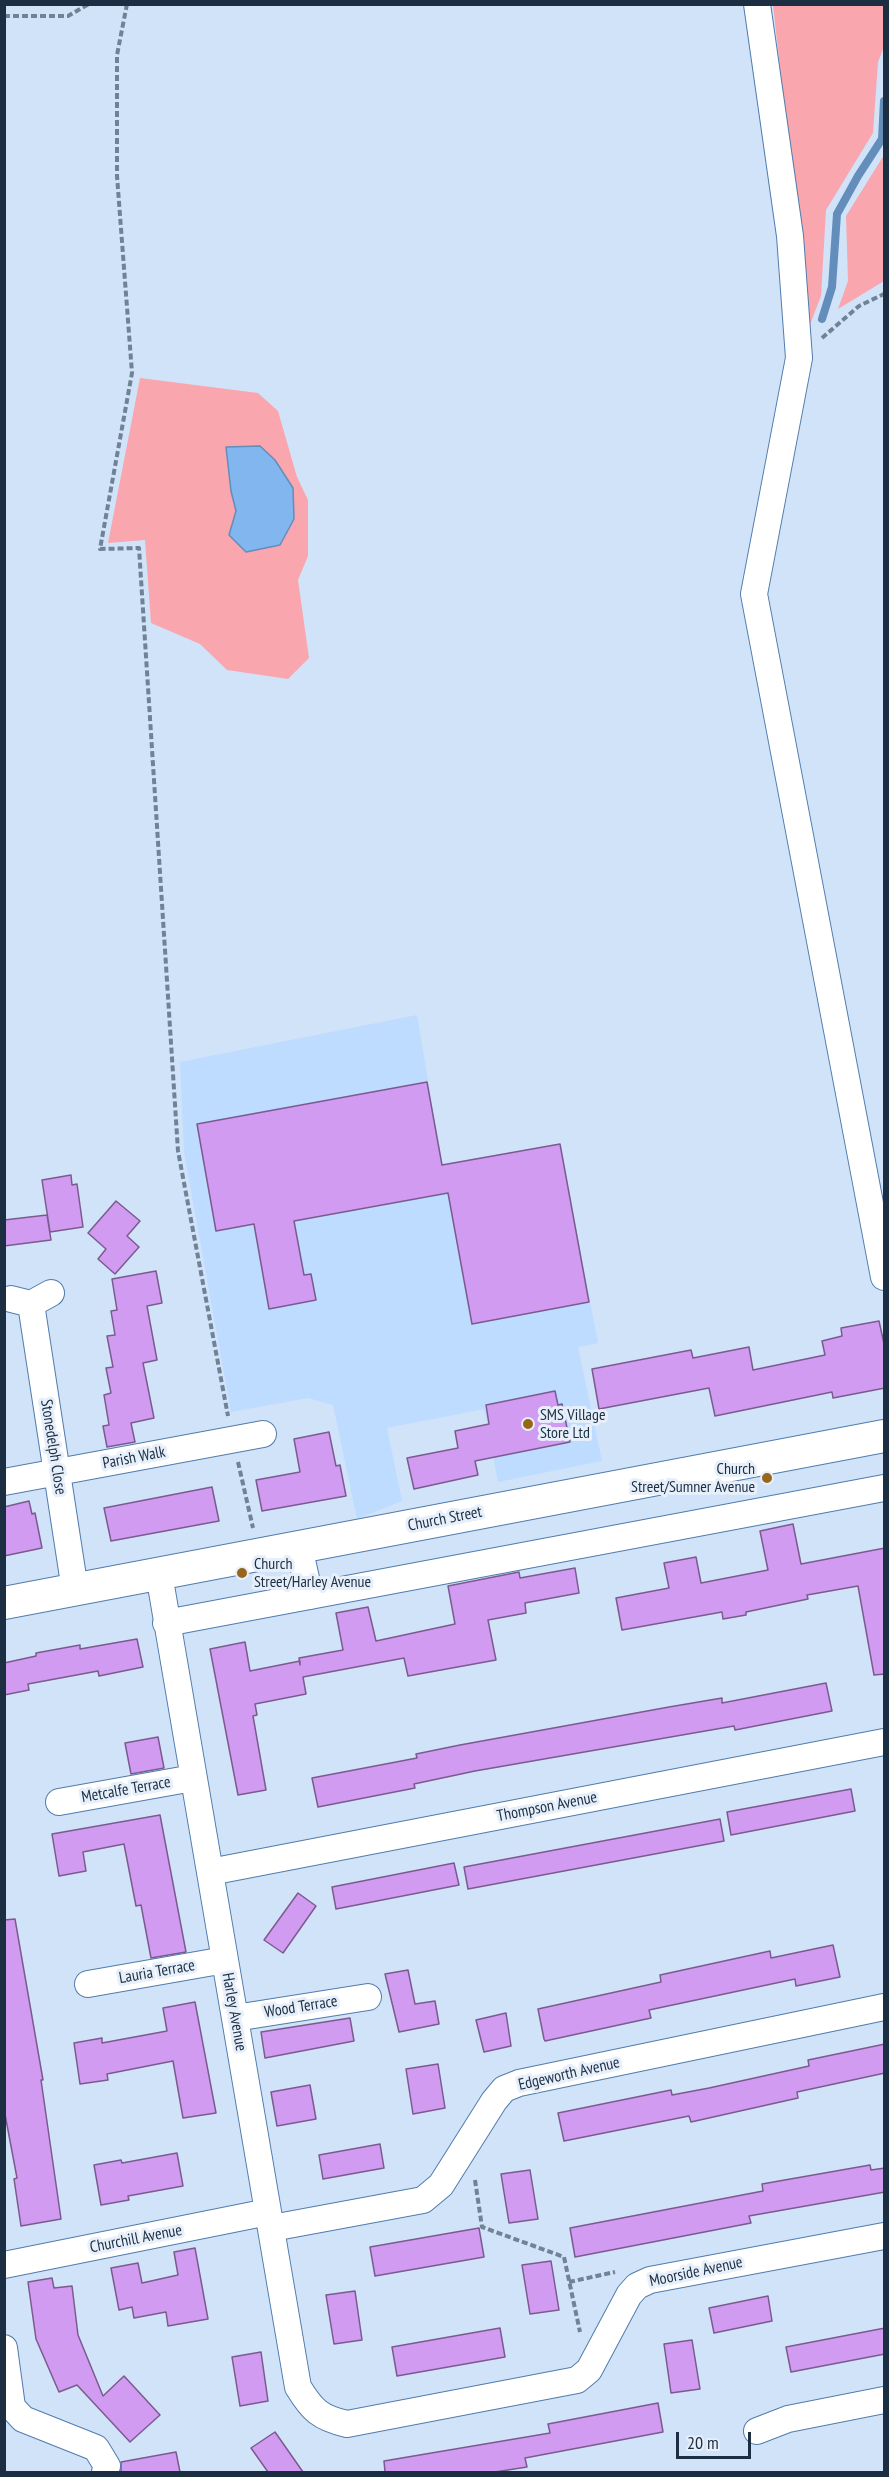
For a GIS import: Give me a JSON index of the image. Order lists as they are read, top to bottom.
{
  "streets": {
    "main road": ["Church Street"],
    "street": [
      "Stonedelph Close",
      "Parish Walk",
      "Metcalfe Terrace",
      "Thompson Avenue",
      "Lauria Terrace",
      "Wood Terrace",
      "Harley Avenue",
      "Edgeworth Avenue",
      "Churchill Avenue",
      "Moorside Avenue"
    ]
  },
  "crossings": [
    ["Stonedelph Close", "Parish Walk"],
    ["Stonedelph Close", "Church Street"],
    ["Church Street", "Harley Avenue"],
    ["Metcalfe Terrace", "Harley Avenue"],
    ["Thompson Avenue", "Harley Avenue"],
    ["Lauria Terrace", "Harley Avenue"],
    ["Wood Terrace", "Harley Avenue"],
    ["Harley Avenue", "Edgeworth Avenue"],
    ["Harley Avenue", "Churchill Avenue"],
    ["Harley Avenue", "Moorside Avenue"],
    ["Edgeworth Avenue", "Churchill Avenue"]
  ],
  "places": ["SMS Village Store Ltd", "Church Street/Sumner Avenue", "Church Street/Harley Avenue"],
  "scale_bar": "20 m"
}
